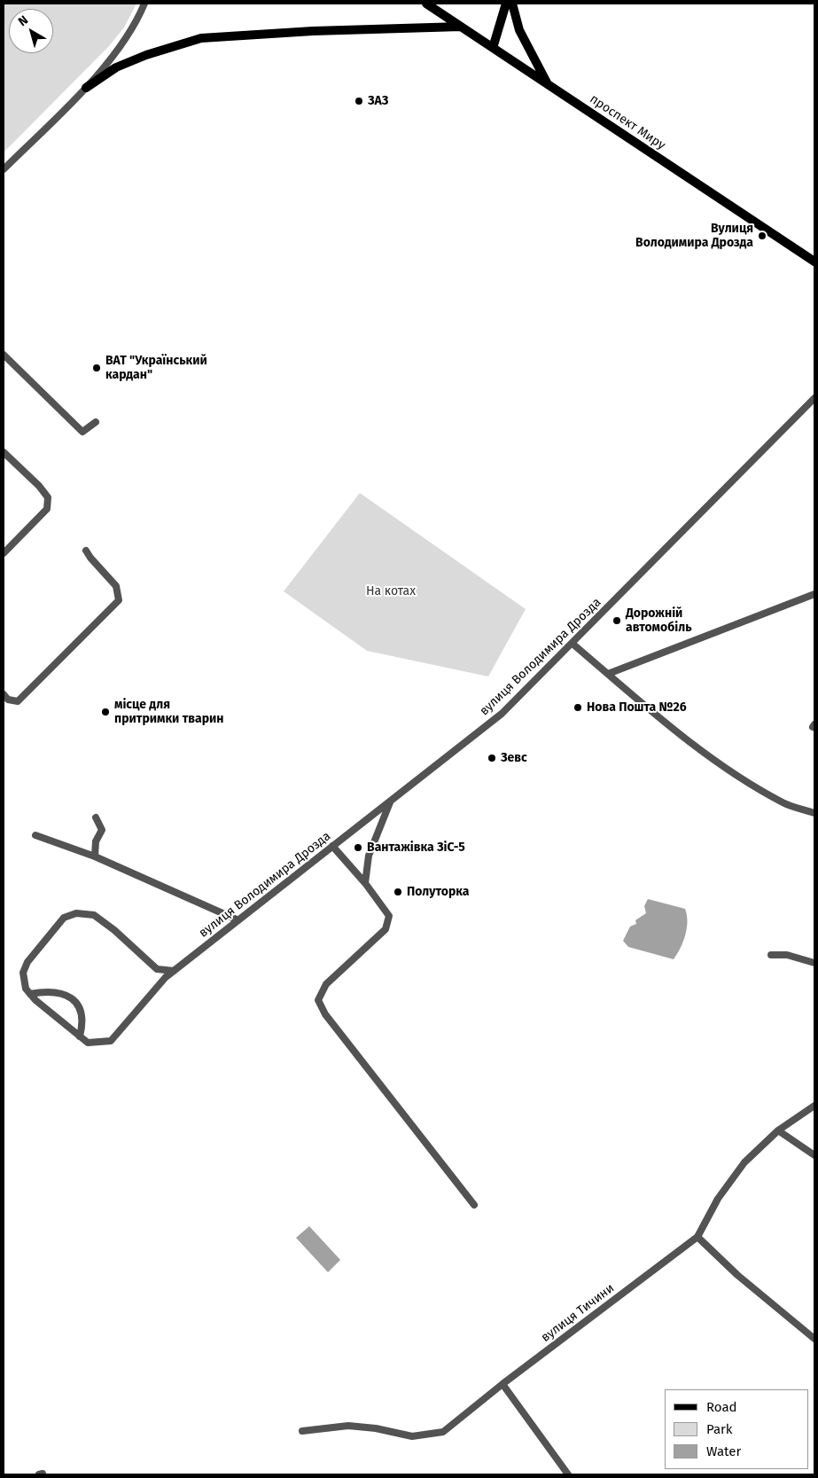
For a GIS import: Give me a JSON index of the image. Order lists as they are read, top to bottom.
{
  "streets": {
    "main road": ["проспект Миру"],
    "street": ["вулиця Володимира Дрозда", "вулиця Тичини"]
  },
  "parks": ["На котах"],
  "places": [
    "ЗАЗ",
    "Вулиця Володимира Дрозда",
    "ВАТ \"Український кардан\"",
    "Дорожній автомобіль",
    "Нова Пошта №26",
    "місце для притримки тварин",
    "Зевс",
    "Вантажівка ЗіС-5",
    "Полуторка"
  ],
  "legend": ["Road", "Park", "Water"],
  "north": "top left"
}
